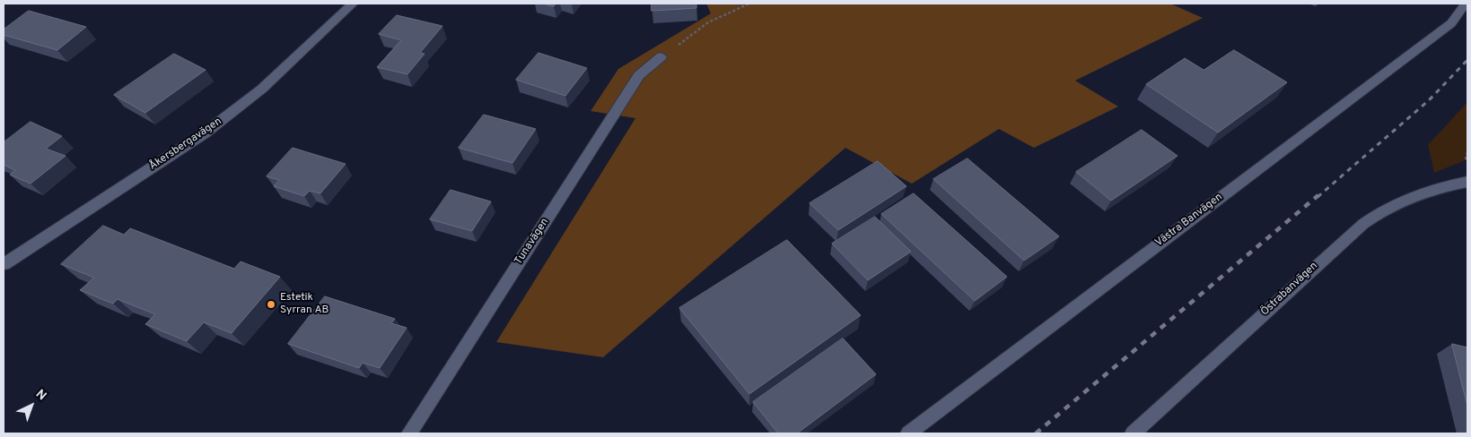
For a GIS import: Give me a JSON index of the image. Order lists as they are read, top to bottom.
{
  "streets": {
    "street": [
      "Åkersbergavägen",
      "Västra Banvägen",
      "Tunavägen",
      "Östrabanvägen"
    ]
  },
  "places": ["Estetik Syrran AB"],
  "north": "top right"
}
